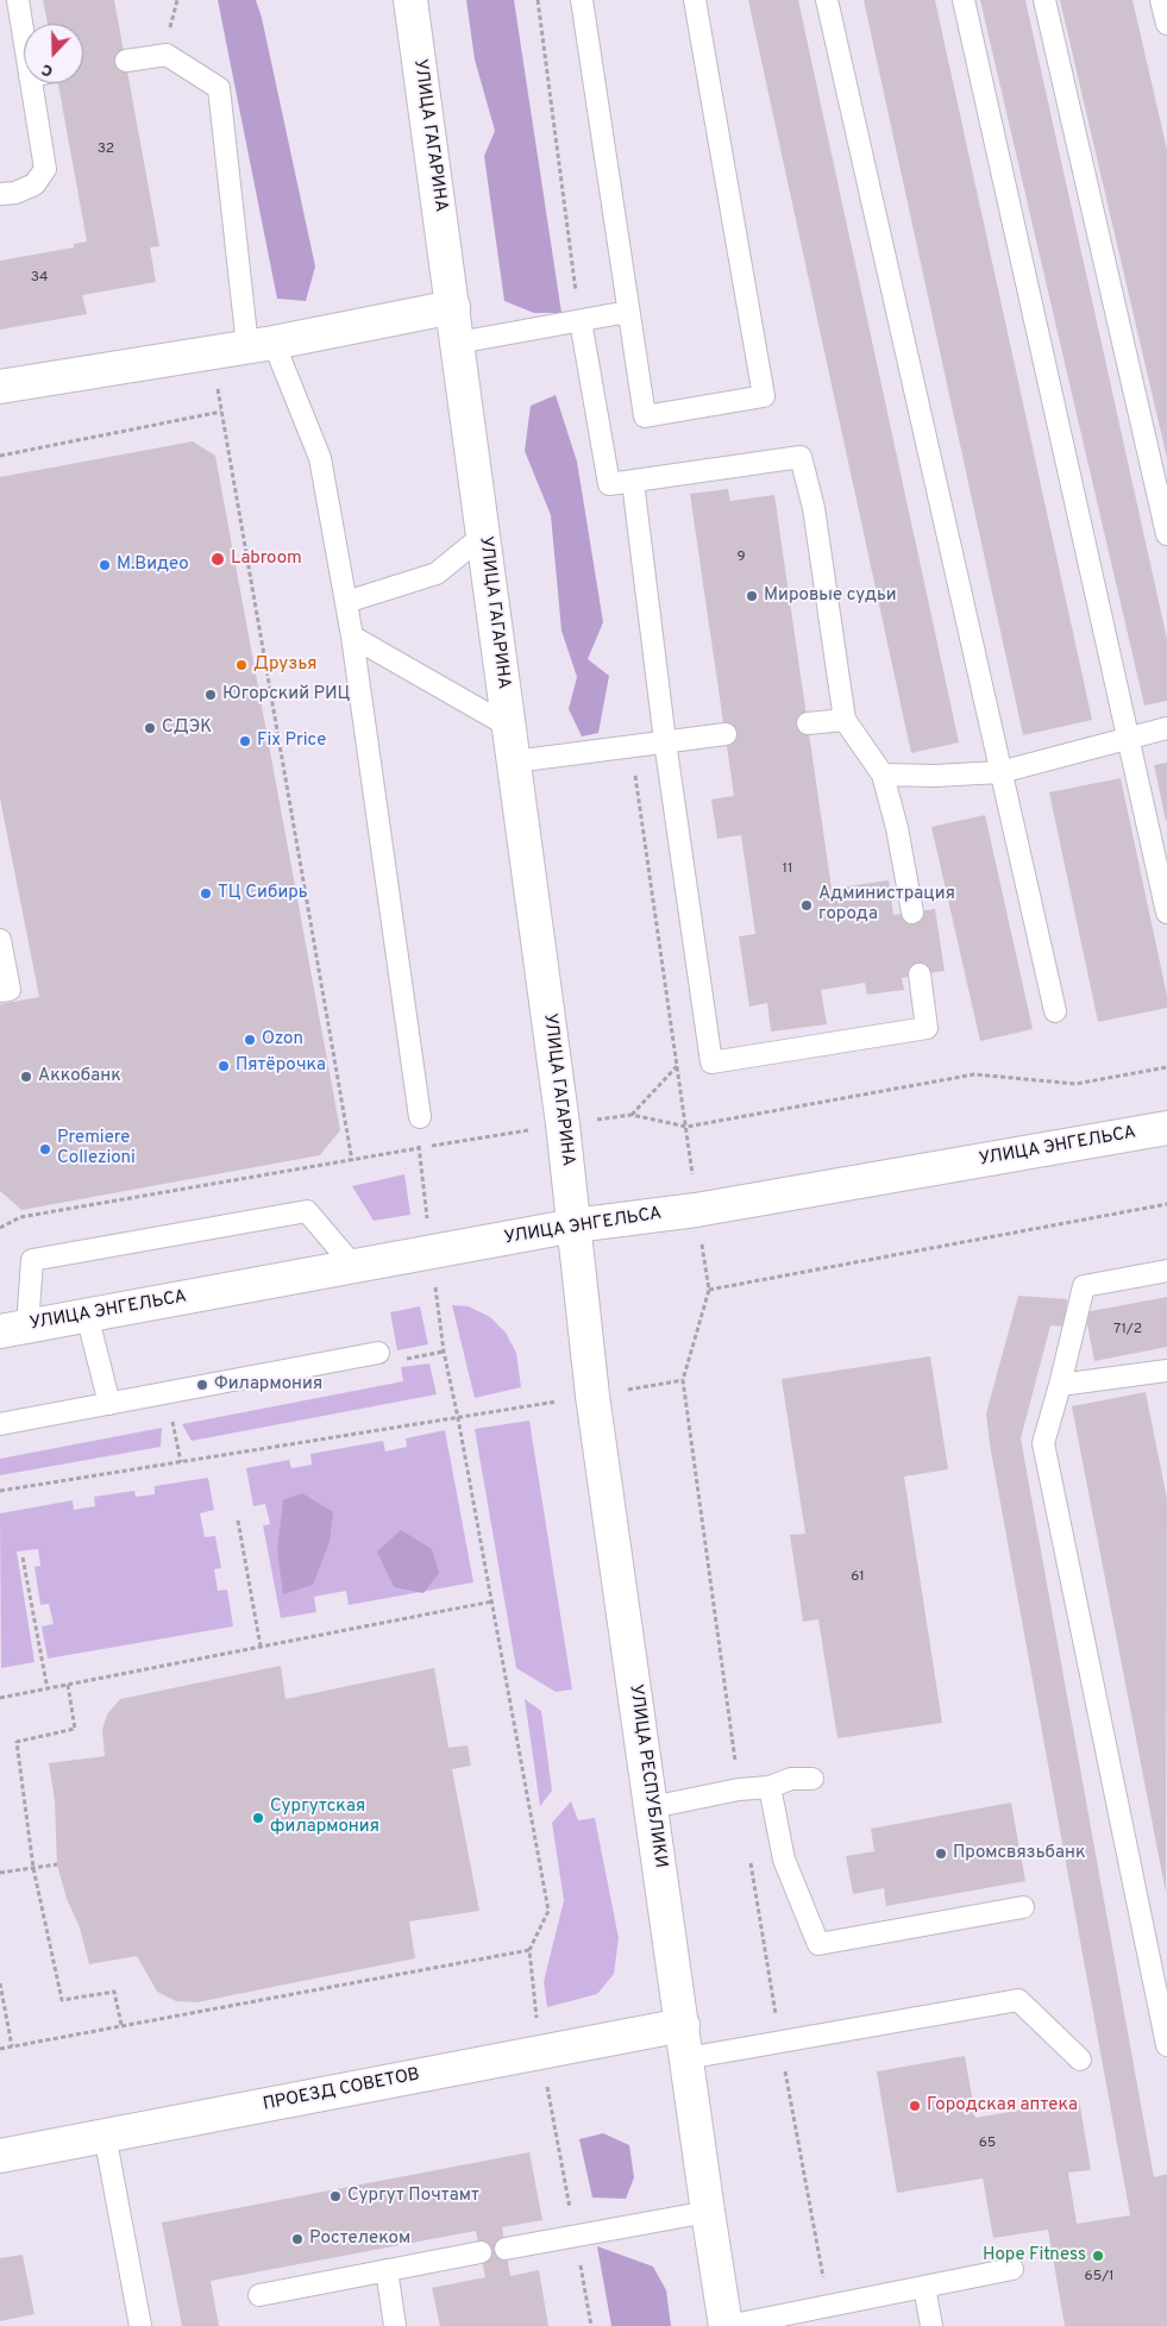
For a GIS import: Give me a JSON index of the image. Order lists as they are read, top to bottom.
{
  "streets": {
    "main road": [
      "УЛИЦА ГАГАРИНА",
      "УЛИЦА ЭНГЕЛЬСА",
      "УЛИЦА РЕСПУБЛИКИ",
      "ПРОЕЗД СОВЕТОВ"
    ]
  },
  "crossings": [
    ["УЛИЦА ГАГАРИНА", "УЛИЦА ЭНГЕЛЬСА"],
    ["УЛИЦА ГАГАРИНА", "УЛИЦА РЕСПУБЛИКИ"],
    ["УЛИЦА ЭНГЕЛЬСА", "УЛИЦА РЕСПУБЛИКИ"],
    ["УЛИЦА РЕСПУБЛИКИ", "ПРОЕЗД СОВЕТОВ"]
  ],
  "places": [
    "Labroom",
    "М.Видео",
    "Мировые судьи",
    "Друзья",
    "Югорский РИЦ",
    "СДЭК",
    "Fix Price",
    "ТЦ Сибирь",
    "Администрация города",
    "Ozon",
    "Пятёрочка",
    "Аккобанк",
    "Premiere Collezioni",
    "Филармония",
    "Сургутская филармония",
    "Промсвязьбанк",
    "Городская аптека",
    "Сургут Почтамт",
    "Ростелеком",
    "Hope Fitness"
  ],
  "house_numbers": [
    "32",
    "34",
    "9",
    "11",
    "71/2",
    "61",
    "65",
    "65/1"
  ],
  "north": "bottom"
}
